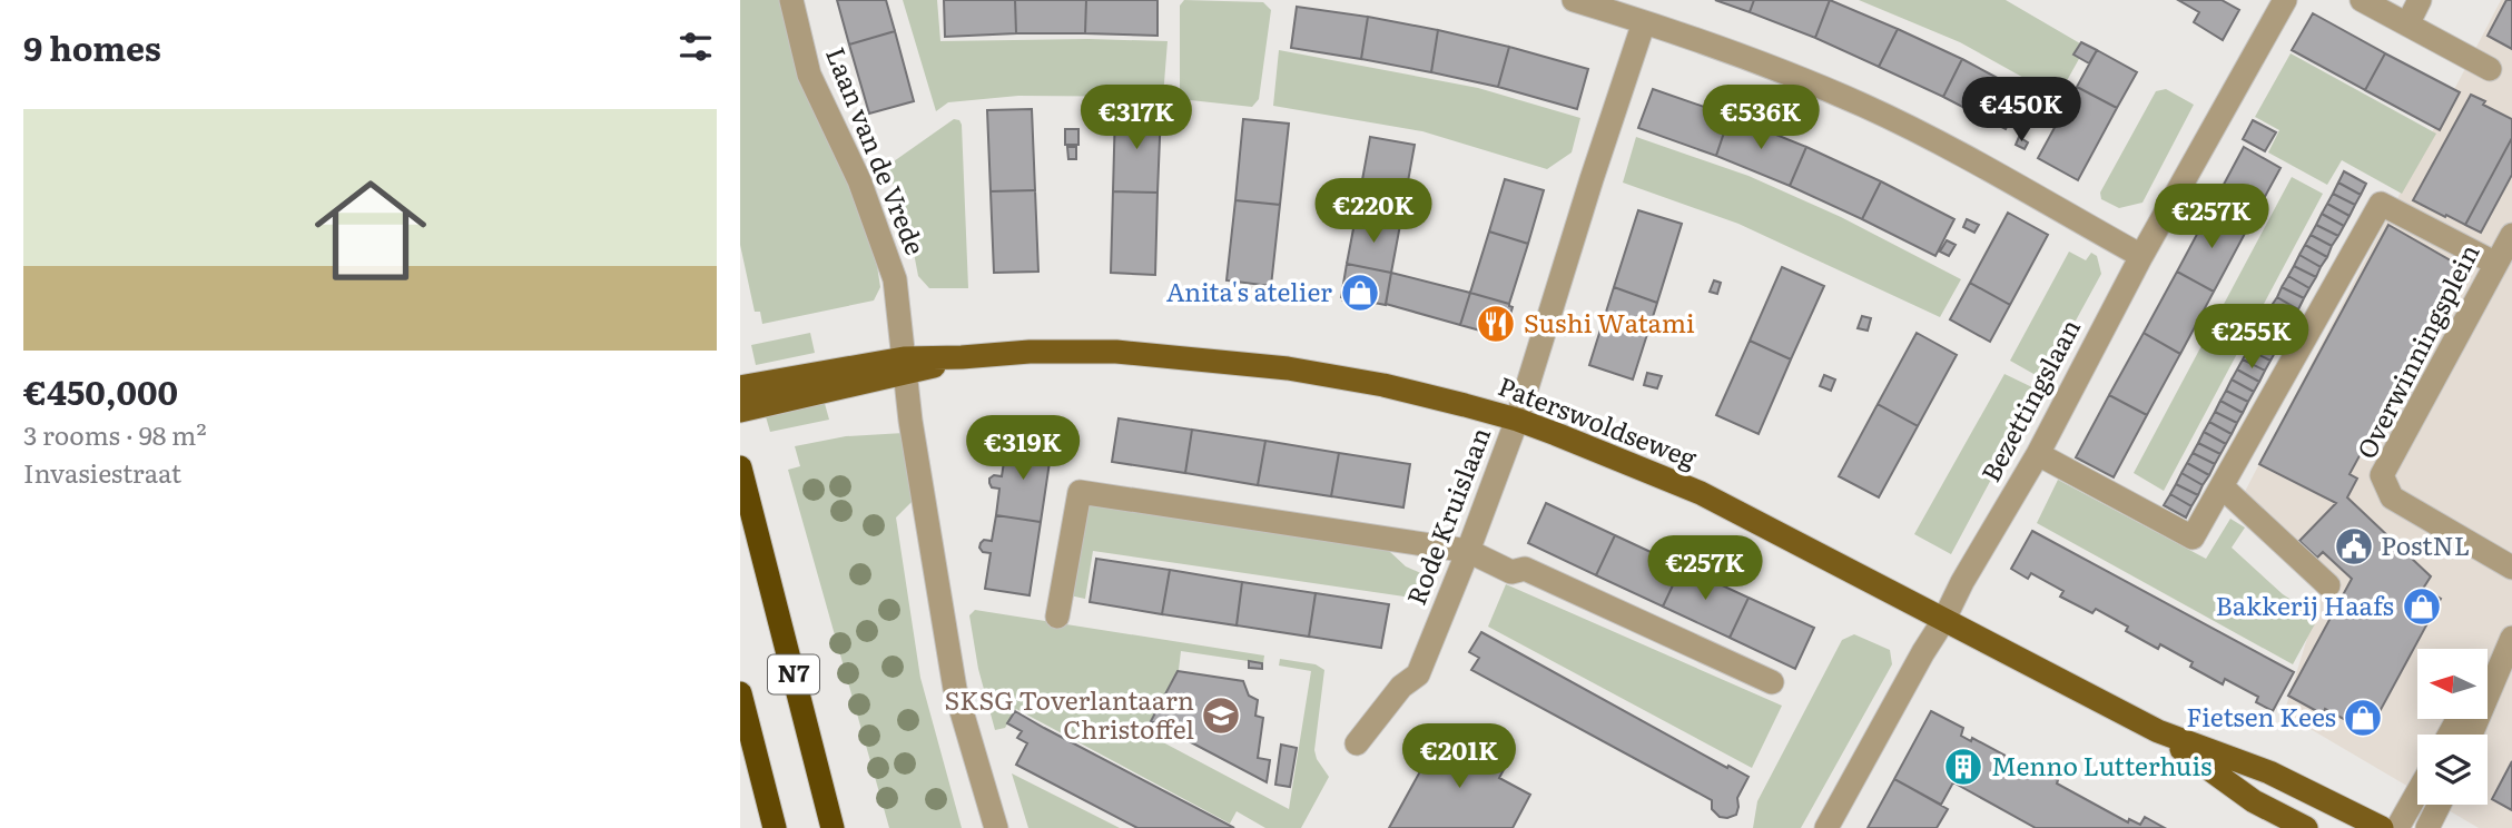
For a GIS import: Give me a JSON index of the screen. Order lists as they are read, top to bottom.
{
  "streets": {
    "highway": ["N7"],
    "main road": ["Paterswoldseweg"],
    "street": [
      "Laan van de Vrede",
      "Overwinningsplein",
      "Bezettingslaan",
      "Rode Kruislaan"
    ]
  },
  "crossings": [
    ["Laan van de Vrede", "Paterswoldseweg"],
    ["Bezettingslaan", "Paterswoldseweg"],
    ["Paterswoldseweg", "Rode Kruislaan"]
  ],
  "places": {
    "shop": ["Anita's atelier", "Bakkerij Haafs", "Fietsen Kees"],
    "restaurant": ["Sushi Watami"],
    "public building": ["PostNL"],
    "school or university": ["SKSG Toverlantaarn Christoffel"],
    "building": ["Menno Lutterhuis"]
  },
  "north": "left",
  "page": {
    "heading": "9 homes",
    "price": [
      "€450K",
      "€317K",
      "€536K",
      "€220K",
      "€257K",
      "€255K",
      "€319K",
      "€257K",
      "€201K"
    ],
    "list": [
      {
        "name": "€450,000",
        "note": "3 rooms · 98 m² · Invasiestraat"
      }
    ]
  }
}
